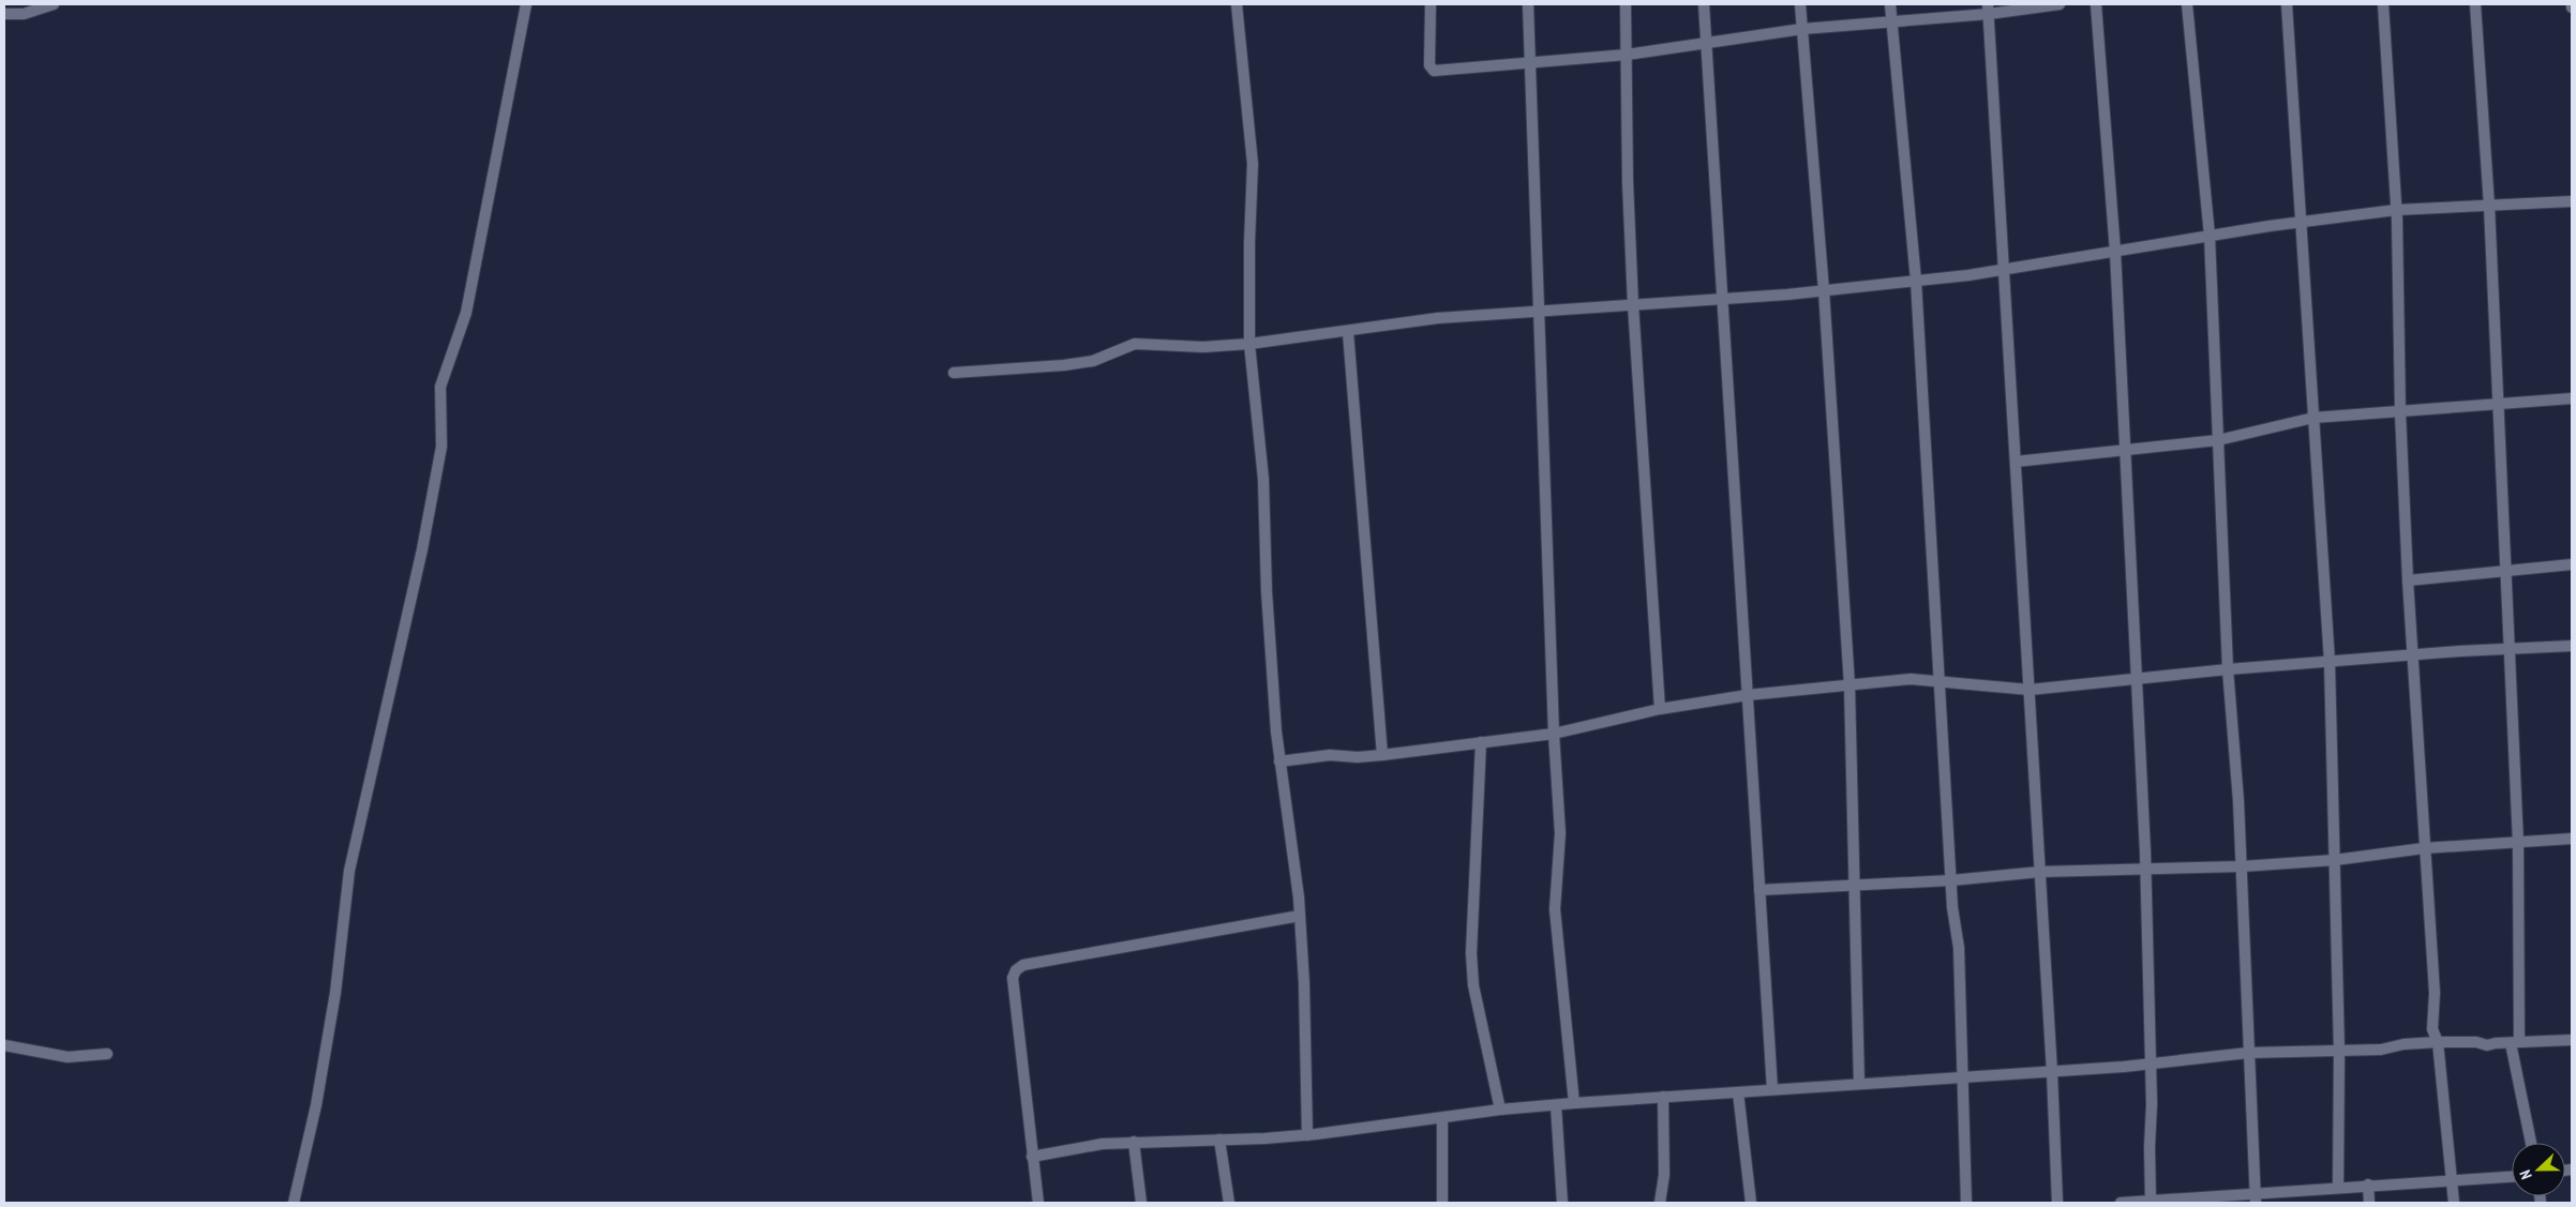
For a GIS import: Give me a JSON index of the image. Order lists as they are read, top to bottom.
{
  "north": "left"
}
